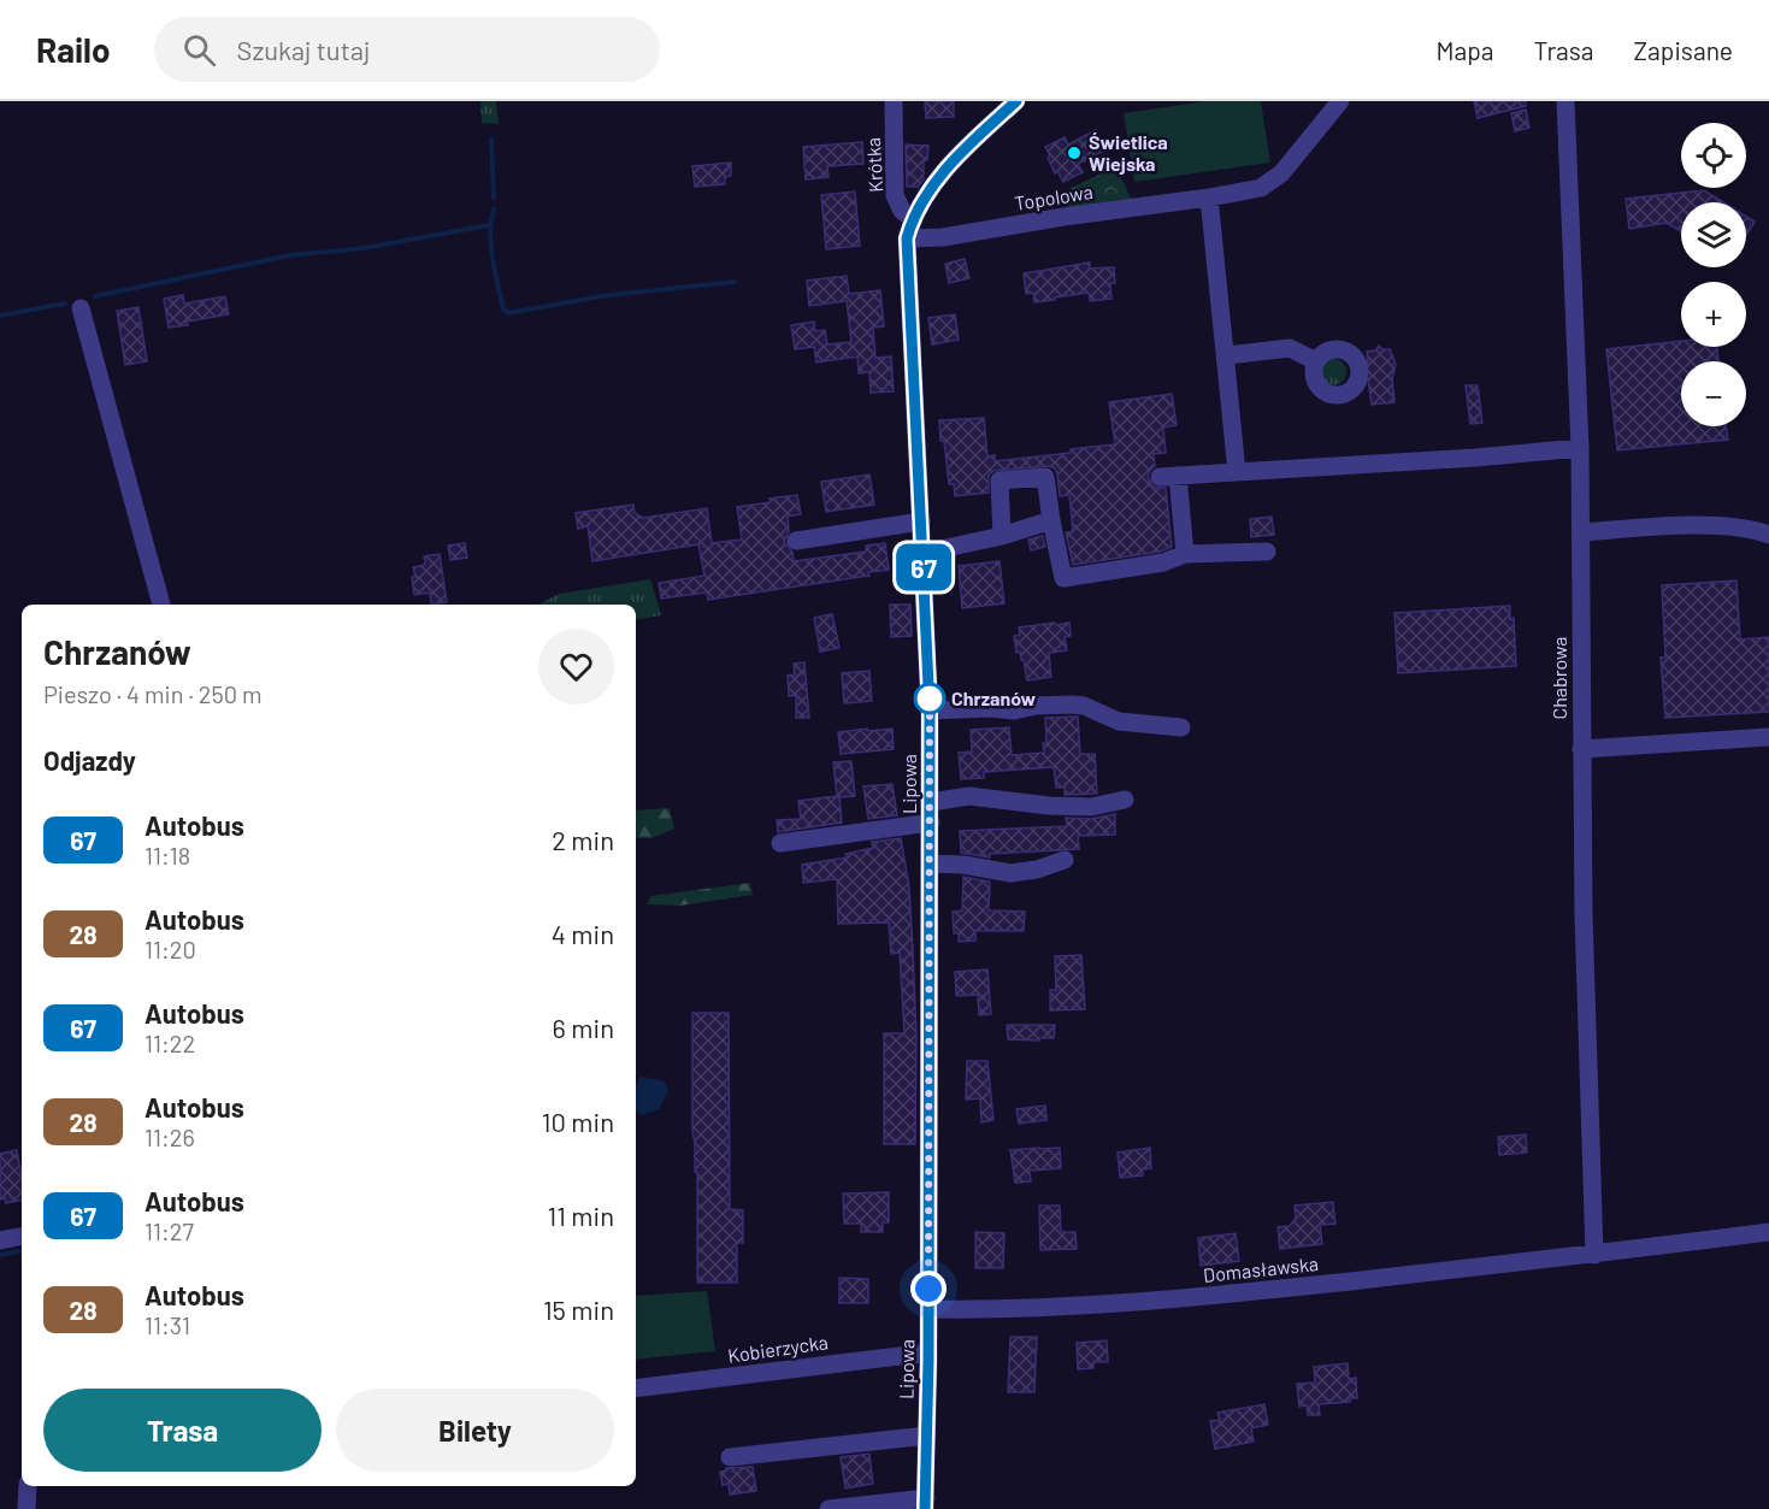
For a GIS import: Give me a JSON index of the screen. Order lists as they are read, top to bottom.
{
  "streets": {
    "street": [
      "Krótka",
      "Topolowa",
      "Chabrowa",
      "Lipowa",
      "Domasławska",
      "Kobierzycka"
    ]
  },
  "crossings": [
    ["Krótka", "Lipowa"],
    ["Topolowa", "Lipowa"],
    ["Chabrowa", "Domasławska"],
    ["Lipowa", "Domasławska"],
    ["Lipowa", "Kobierzycka"]
  ],
  "places": ["Świetlica Wiejska", "Chrzanów"],
  "lines": ["bus line 67"],
  "page": {
    "header": "Railo",
    "search": "Szukaj tutaj",
    "nav": ["Mapa", "Trasa", "Zapisane"],
    "on_map": "67",
    "map_buttons": ["+", "−"],
    "heading": [
      ["Chrzanów", "Pieszo · 4 min · 250 m"],
      "Odjazdy"
    ],
    "list": [
      {
        "mark": "67",
        "name": "Autobus",
        "note": "11:18",
        "value": "2 min"
      },
      {
        "mark": "28",
        "name": "Autobus",
        "note": "11:20",
        "value": "4 min"
      },
      {
        "mark": "67",
        "name": "Autobus",
        "note": "11:22",
        "value": "6 min"
      },
      {
        "mark": "28",
        "name": "Autobus",
        "note": "11:26",
        "value": "10 min"
      },
      {
        "mark": "67",
        "name": "Autobus",
        "note": "11:27",
        "value": "11 min"
      },
      {
        "mark": "28",
        "name": "Autobus",
        "note": "11:31",
        "value": "15 min"
      }
    ],
    "buttons": ["Trasa", "Bilety"]
  }
}
